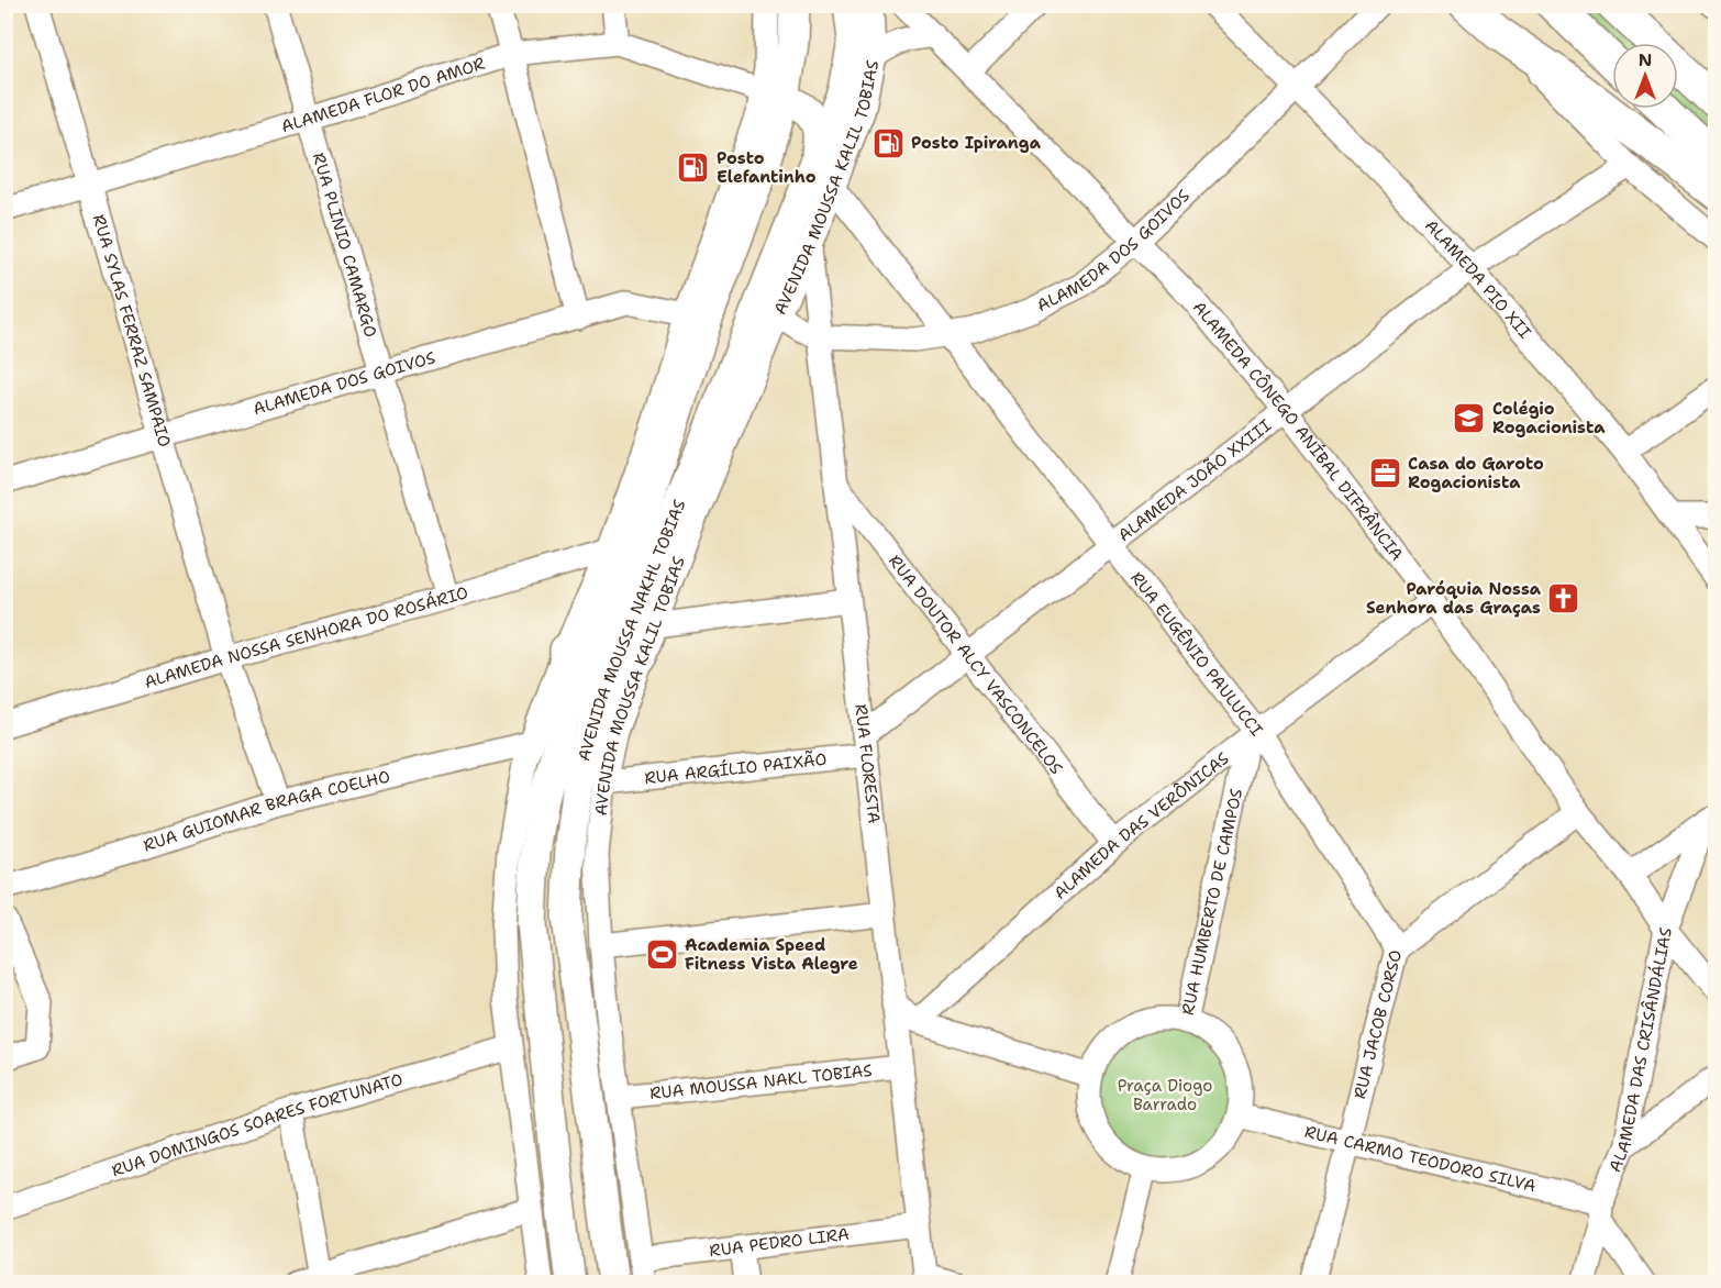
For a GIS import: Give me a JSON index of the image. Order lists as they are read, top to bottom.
{
  "streets": {
    "main road": ["AVENIDA MOUSSA NAKHL TOBIAS"],
    "street": [
      "ALAMEDA FLOR DO AMOR",
      "AVENIDA MOUSSA KALIL TOBIAS",
      "RUA PLINIO CAMARGO",
      "ALAMEDA DOS GOIVOS",
      "ALAMEDA PIO XII",
      "RUA SYLAS FERRAZ SAMPAIO",
      "ALAMEDA CÔNEGO ANÍBAL DIFRÂNCIA",
      "ALAMEDA JOÃO XXIII",
      "ALAMEDA NOSSA SENHORA DO ROSÁRIO",
      "RUA EUGÊNIO PAULUCCI",
      "RUA DOUTOR ALCY VASCONCELOS",
      "RUA FLORESTA",
      "RUA ARGÍLIO PAIXÃO",
      "RUA GUIOMAR BRAGA COELHO",
      "ALAMEDA DAS VERÔNICAS",
      "RUA HUMBERTO DE CAMPOS",
      "RUA JACOB CORSO",
      "ALAMEDA DAS CRISÂNDÁLIAS",
      "RUA MOUSSA NAKL TOBIAS",
      "RUA DOMINGOS SOARES FORTUNATO",
      "RUA CARMO TEODORO SILVA",
      "RUA PEDRO LIRA"
    ]
  },
  "crossings": [
    ["ALAMEDA FLOR DO AMOR", "RUA PLINIO CAMARGO"],
    ["ALAMEDA FLOR DO AMOR", "RUA SYLAS FERRAZ SAMPAIO"],
    ["ALAMEDA FLOR DO AMOR", "AVENIDA MOUSSA NAKHL TOBIAS"],
    ["AVENIDA MOUSSA KALIL TOBIAS", "ALAMEDA DOS GOIVOS"],
    ["AVENIDA MOUSSA KALIL TOBIAS", "AVENIDA MOUSSA NAKHL TOBIAS"],
    ["AVENIDA MOUSSA KALIL TOBIAS", "RUA ARGÍLIO PAIXÃO"],
    ["AVENIDA MOUSSA KALIL TOBIAS", "RUA MOUSSA NAKL TOBIAS"],
    ["AVENIDA MOUSSA KALIL TOBIAS", "RUA PEDRO LIRA"],
    ["RUA PLINIO CAMARGO", "ALAMEDA DOS GOIVOS"],
    ["RUA PLINIO CAMARGO", "ALAMEDA NOSSA SENHORA DO ROSÁRIO"],
    ["ALAMEDA DOS GOIVOS", "ALAMEDA PIO XII"],
    ["ALAMEDA DOS GOIVOS", "RUA SYLAS FERRAZ SAMPAIO"],
    ["ALAMEDA DOS GOIVOS", "ALAMEDA CÔNEGO ANÍBAL DIFRÂNCIA"],
    ["ALAMEDA DOS GOIVOS", "AVENIDA MOUSSA NAKHL TOBIAS"],
    ["ALAMEDA DOS GOIVOS", "RUA EUGÊNIO PAULUCCI"],
    ["ALAMEDA DOS GOIVOS", "RUA FLORESTA"],
    ["ALAMEDA PIO XII", "ALAMEDA JOÃO XXIII"],
    ["RUA SYLAS FERRAZ SAMPAIO", "ALAMEDA NOSSA SENHORA DO ROSÁRIO"],
    ["RUA SYLAS FERRAZ SAMPAIO", "RUA GUIOMAR BRAGA COELHO"],
    ["ALAMEDA CÔNEGO ANÍBAL DIFRÂNCIA", "ALAMEDA JOÃO XXIII"],
    ["ALAMEDA CÔNEGO ANÍBAL DIFRÂNCIA", "ALAMEDA DAS VERÔNICAS"],
    ["ALAMEDA CÔNEGO ANÍBAL DIFRÂNCIA", "RUA JACOB CORSO"],
    ["ALAMEDA CÔNEGO ANÍBAL DIFRÂNCIA", "ALAMEDA DAS CRISÂNDÁLIAS"],
    ["ALAMEDA JOÃO XXIII", "RUA EUGÊNIO PAULUCCI"],
    ["ALAMEDA JOÃO XXIII", "RUA DOUTOR ALCY VASCONCELOS"],
    ["ALAMEDA JOÃO XXIII", "RUA FLORESTA"],
    ["ALAMEDA JOÃO XXIII", "RUA ARGÍLIO PAIXÃO"],
    ["AVENIDA MOUSSA NAKHL TOBIAS", "RUA EUGÊNIO PAULUCCI"],
    ["AVENIDA MOUSSA NAKHL TOBIAS", "RUA FLORESTA"],
    ["RUA EUGÊNIO PAULUCCI", "ALAMEDA DAS VERÔNICAS"],
    ["RUA EUGÊNIO PAULUCCI", "RUA HUMBERTO DE CAMPOS"],
    ["RUA EUGÊNIO PAULUCCI", "RUA JACOB CORSO"],
    ["RUA DOUTOR ALCY VASCONCELOS", "RUA FLORESTA"],
    ["RUA DOUTOR ALCY VASCONCELOS", "ALAMEDA DAS VERÔNICAS"],
    ["RUA FLORESTA", "RUA ARGÍLIO PAIXÃO"],
    ["RUA FLORESTA", "RUA MOUSSA NAKL TOBIAS"],
    ["RUA FLORESTA", "RUA PEDRO LIRA"],
    ["ALAMEDA DAS VERÔNICAS", "RUA HUMBERTO DE CAMPOS"],
    ["RUA HUMBERTO DE CAMPOS", "RUA CARMO TEODORO SILVA"],
    ["RUA JACOB CORSO", "RUA CARMO TEODORO SILVA"],
    ["ALAMEDA DAS CRISÂNDÁLIAS", "RUA CARMO TEODORO SILVA"]
  ],
  "parks": ["Praça Diogo Barrado"],
  "places": {
    "fuel station": ["Posto Ipiranga", "Posto Elefantinho"],
    "school or university": ["Colégio Rogacionista"],
    "office": ["Casa do Garoto Rogacionista"],
    "church": ["Paróquia Nossa Senhora das Graças"],
    "sports": ["Academia Speed Fitness Vista Alegre"]
  },
  "north": "top"
}
